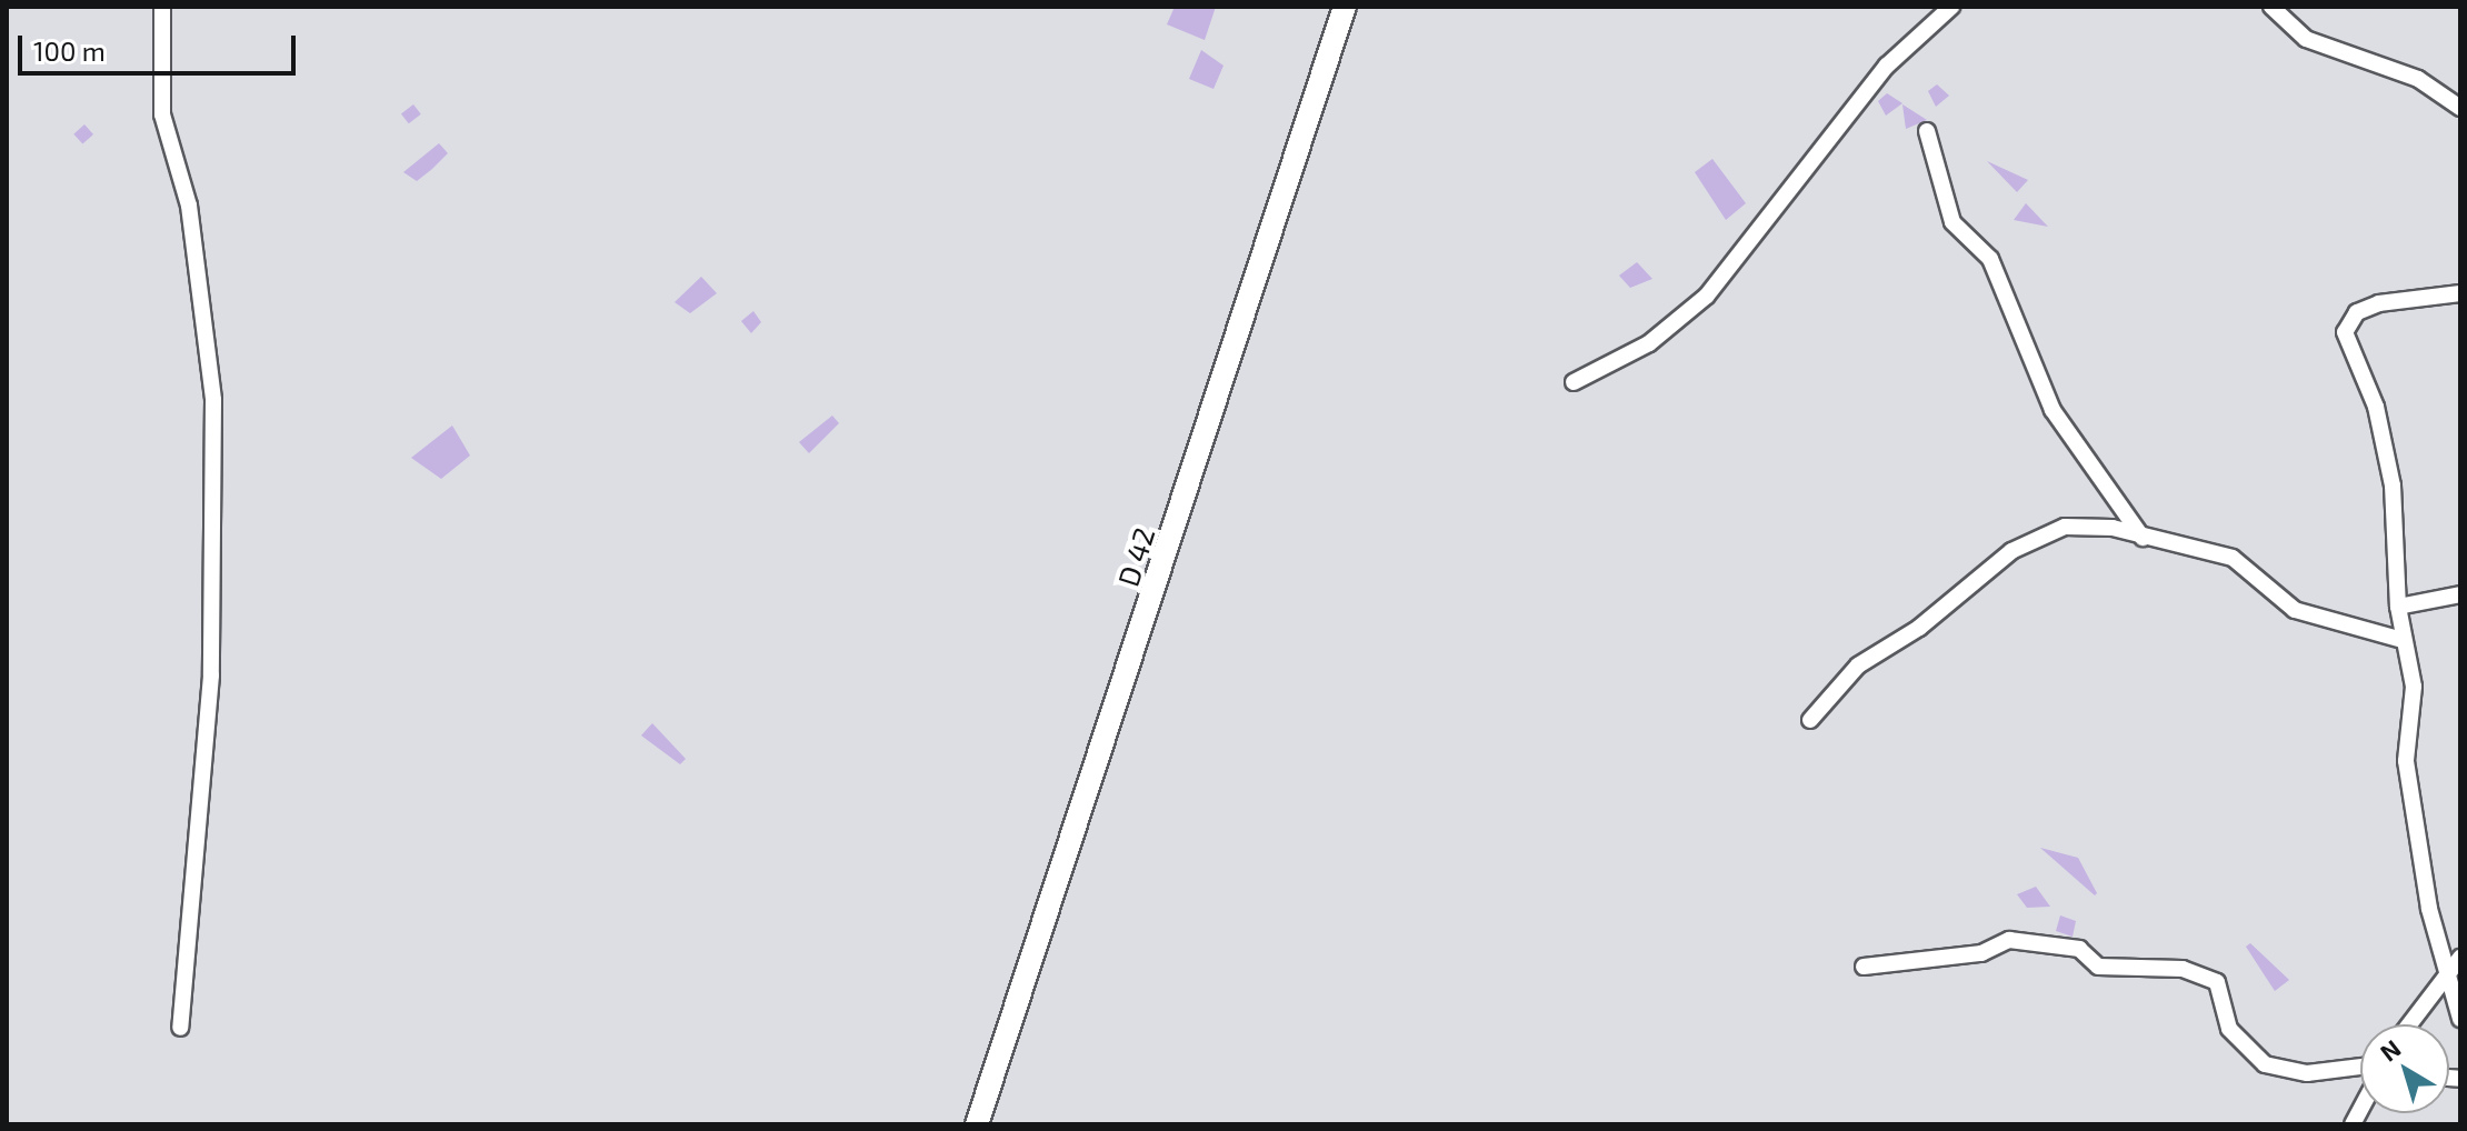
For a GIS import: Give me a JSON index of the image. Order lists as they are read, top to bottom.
{
  "streets": {
    "street": ["D 42"]
  },
  "scale_bar": "100 m",
  "north": "top left"
}
